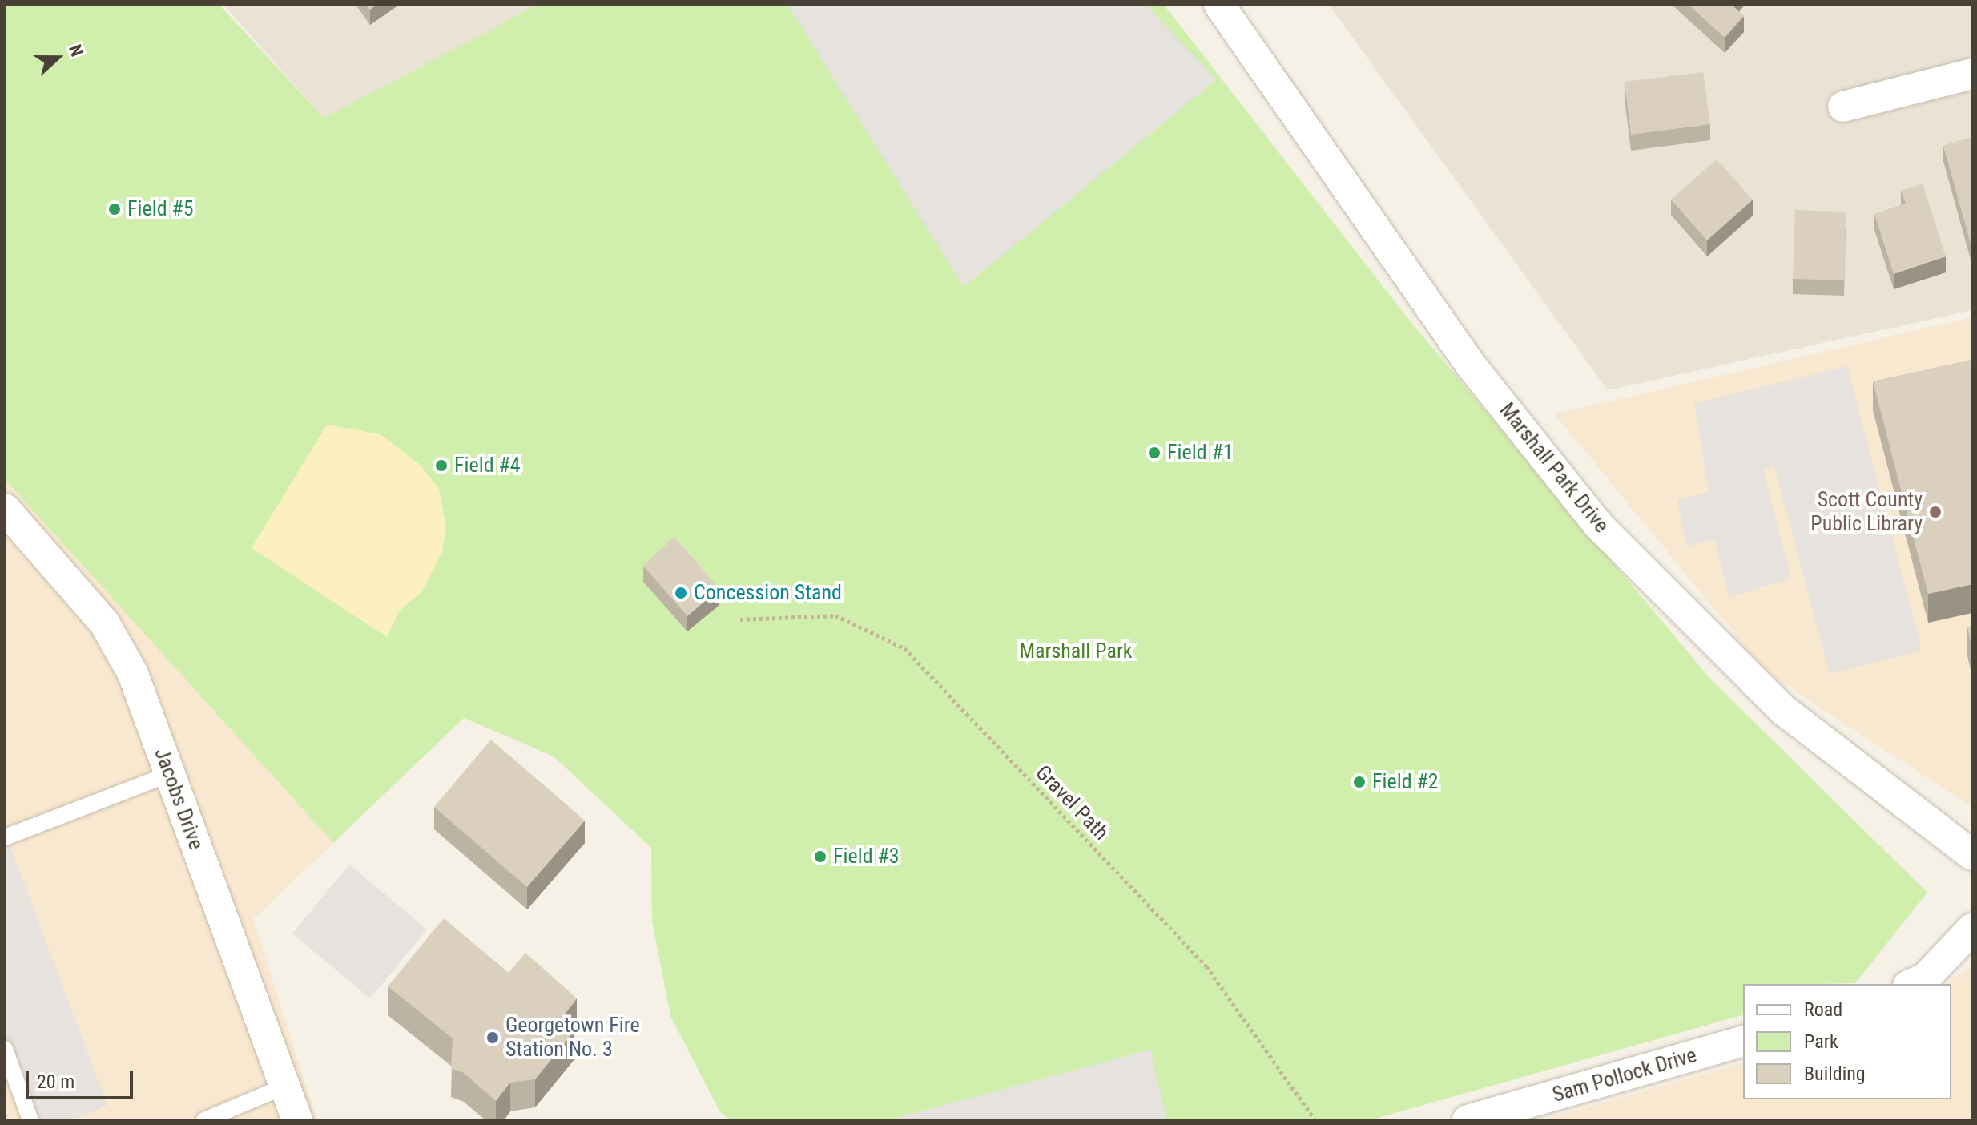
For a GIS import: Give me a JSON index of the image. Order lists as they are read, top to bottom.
{
  "streets": {
    "street": ["Marshall Park Drive", "Jacobs Drive", "Sam Pollock Drive"],
    "path": ["Gravel Path"]
  },
  "parks": ["Marshall Park"],
  "places": [
    "Field #5",
    "Field #1",
    "Field #4",
    "Scott County Public Library",
    "Concession Stand",
    "Field #2",
    "Field #3",
    "Georgetown Fire Station No. 3"
  ],
  "legend": ["Road", "Park", "Building"],
  "scale_bar": "20 m",
  "north": "right"
}
